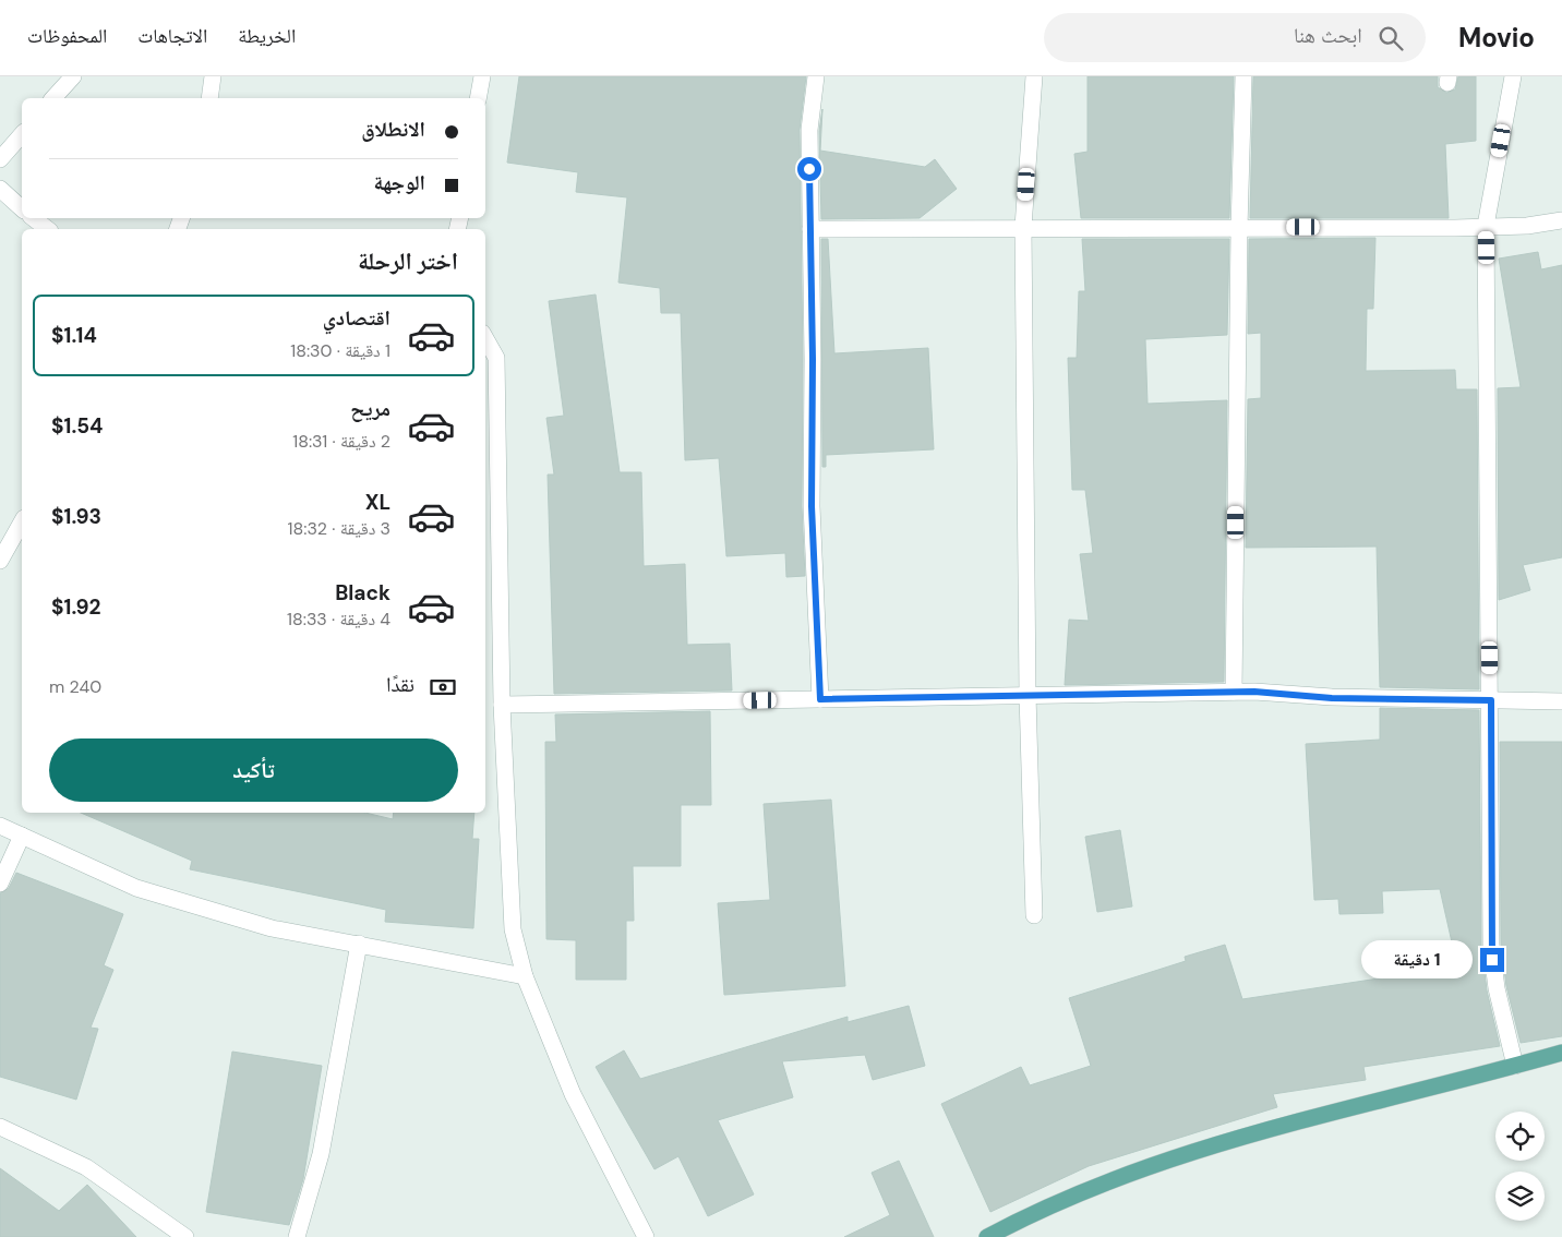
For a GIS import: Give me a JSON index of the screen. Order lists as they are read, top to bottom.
{
  "page": {
    "header": "Movio",
    "search": "ابحث هنا",
    "nav": ["الخريطة", "الاتجاهات", "المحفوظات"],
    "banner": ["الانطلاق", "الوجهة"],
    "heading": "اختر الرحلة",
    "list": [
      {
        "name": "اقتصادي",
        "note": "1 دقيقة · 18:30",
        "value": "$1.14"
      },
      {
        "name": "مريح",
        "note": "2 دقيقة · 18:31",
        "value": "$1.54"
      },
      {
        "name": "XL",
        "note": "3 دقيقة · 18:32",
        "value": "$1.93"
      },
      {
        "name": "Black",
        "note": "4 دقيقة · 18:33",
        "value": "$1.92"
      }
    ],
    "pay": ["نقدًا", "240 m"],
    "buttons": "تأكيد",
    "bubble": "1 دقيقة"
  }
}
